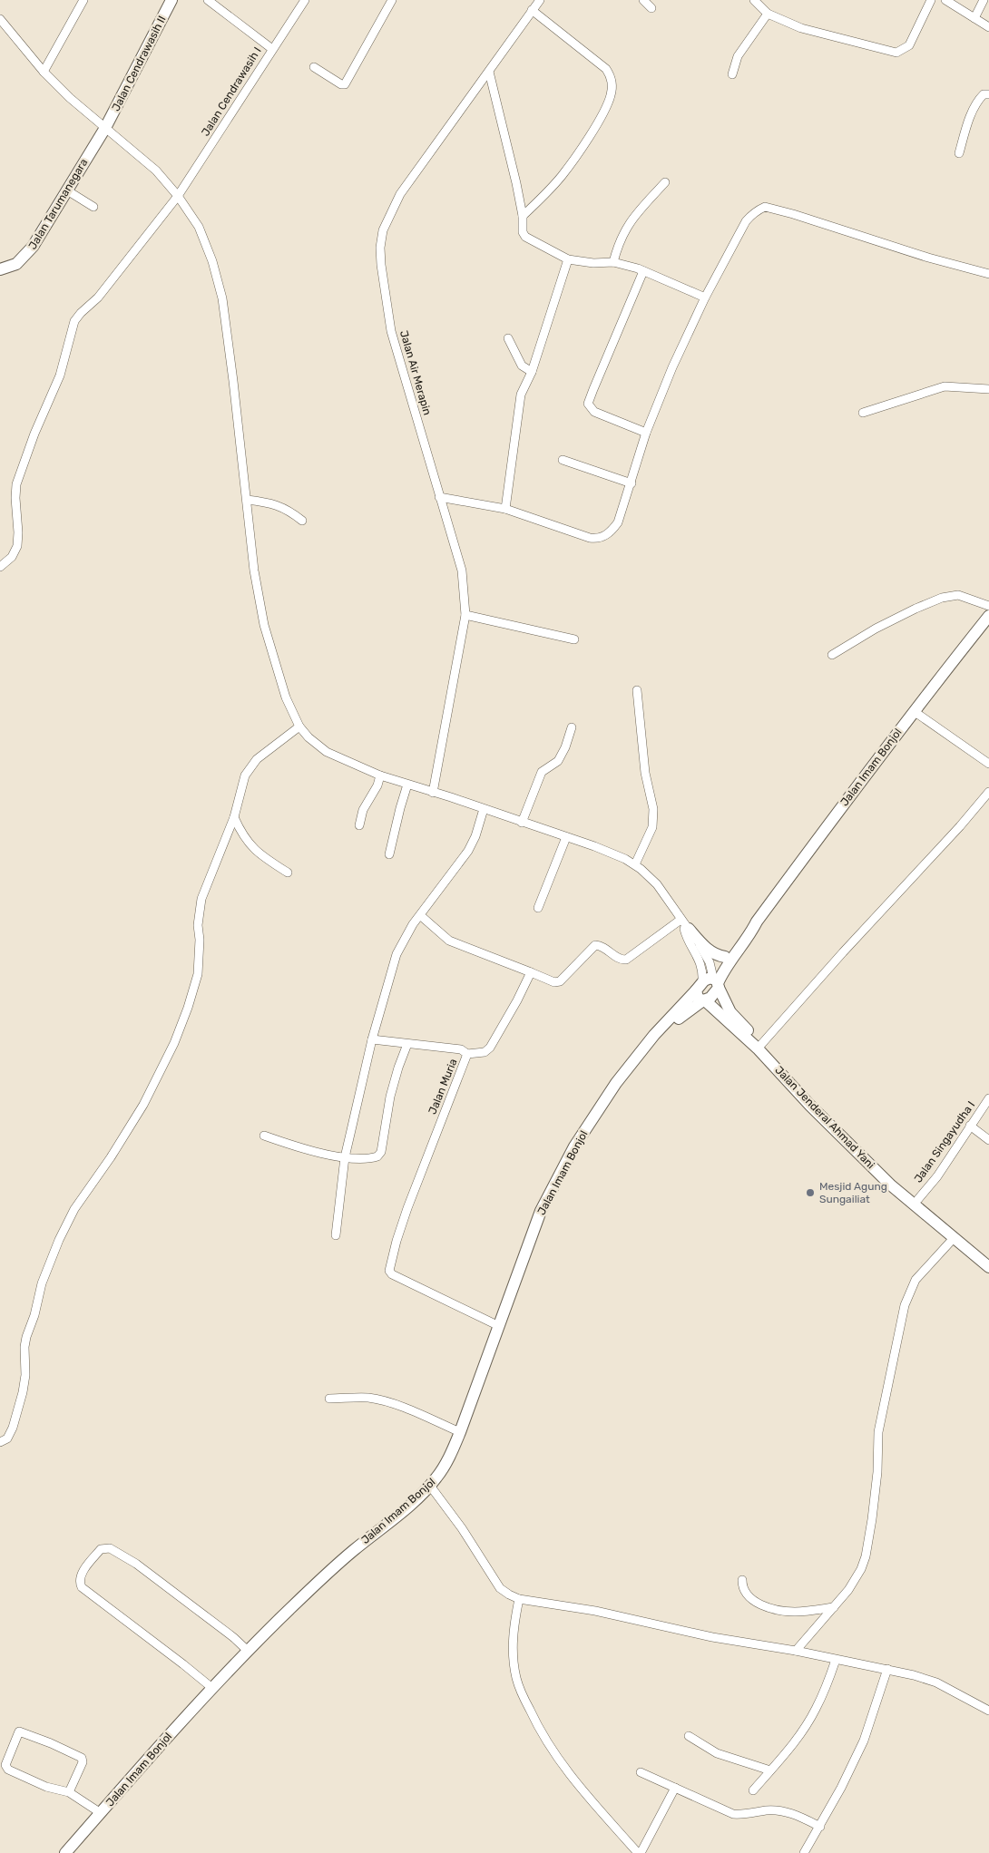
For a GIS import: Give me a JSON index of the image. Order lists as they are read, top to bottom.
{
  "streets": {
    "main road": [
      "Jalan Cendrawasih II",
      "Jalan Tarumanegara",
      "Jalan Imam Bonjol",
      "Jalan Jenderal Ahmad Yani"
    ],
    "street": [
      "Jalan Cendrawasih I",
      "Jalan Air Merapin",
      "Jalan Muria",
      "Jalan Singayudha I"
    ]
  },
  "crossings": [
    ["Jalan Cendrawasih II", "Jalan Tarumanegara"],
    ["Jalan Imam Bonjol", "Jalan Muria"],
    ["Jalan Imam Bonjol", "Jalan Jenderal Ahmad Yani"],
    ["Jalan Jenderal Ahmad Yani", "Jalan Singayudha I"]
  ],
  "places": ["Mesjid Agung Sungailiat"]
}
